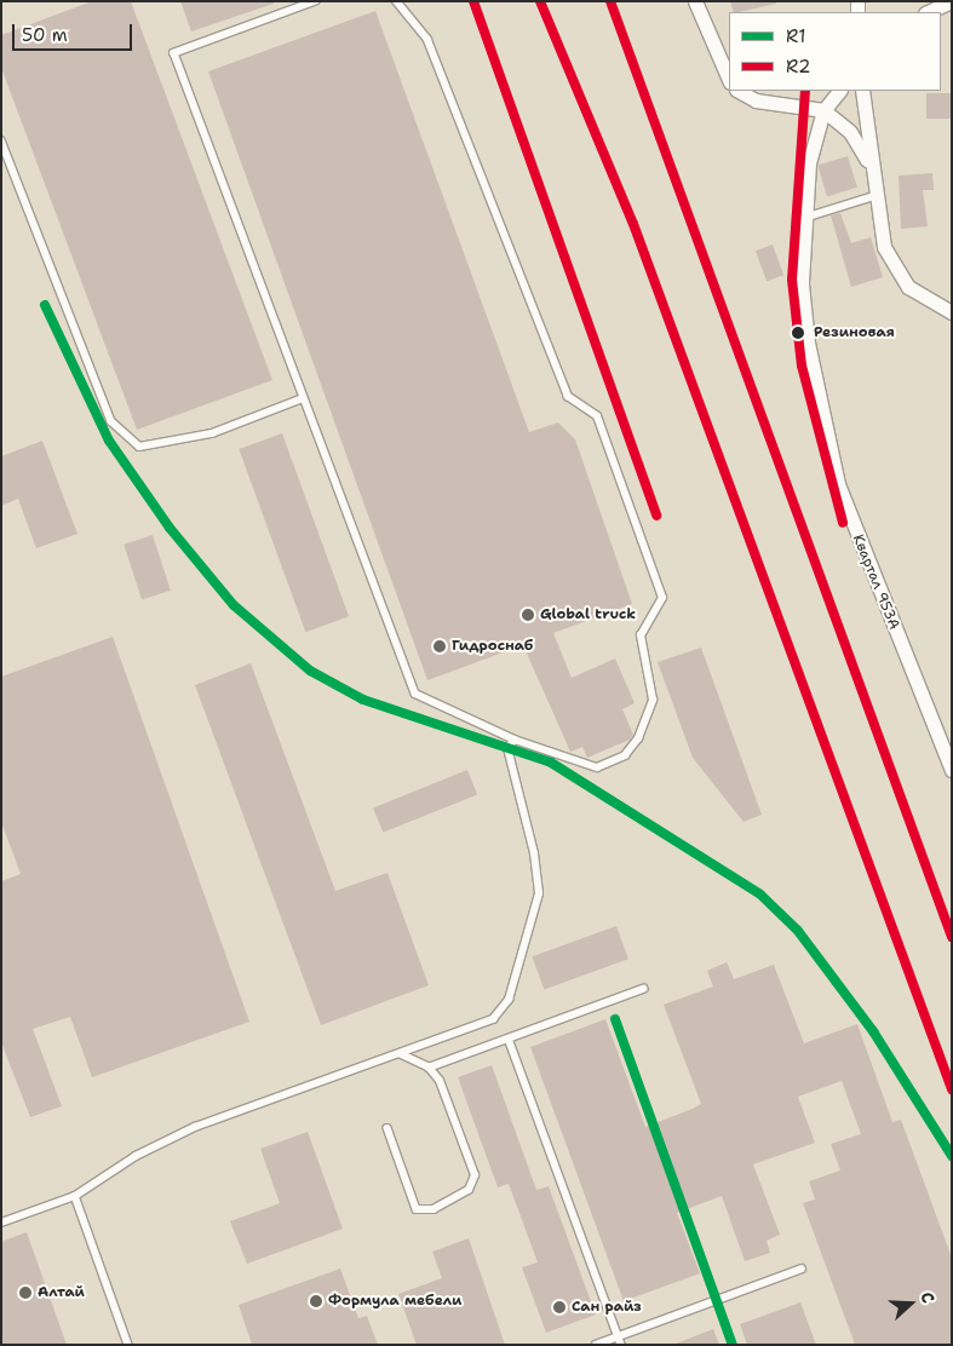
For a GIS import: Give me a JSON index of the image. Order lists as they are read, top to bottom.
{
  "streets": {
    "street": ["Квартал 953А"]
  },
  "places": [
    "Резиновая",
    "Global truck",
    "Гидроснаб",
    "Алтай",
    "Формула мебели",
    "Сан райз"
  ],
  "lines": ["transit line R2", "transit line R1"],
  "legend": ["R1", "R2"],
  "scale_bar": "50 m",
  "north": "right"
}
